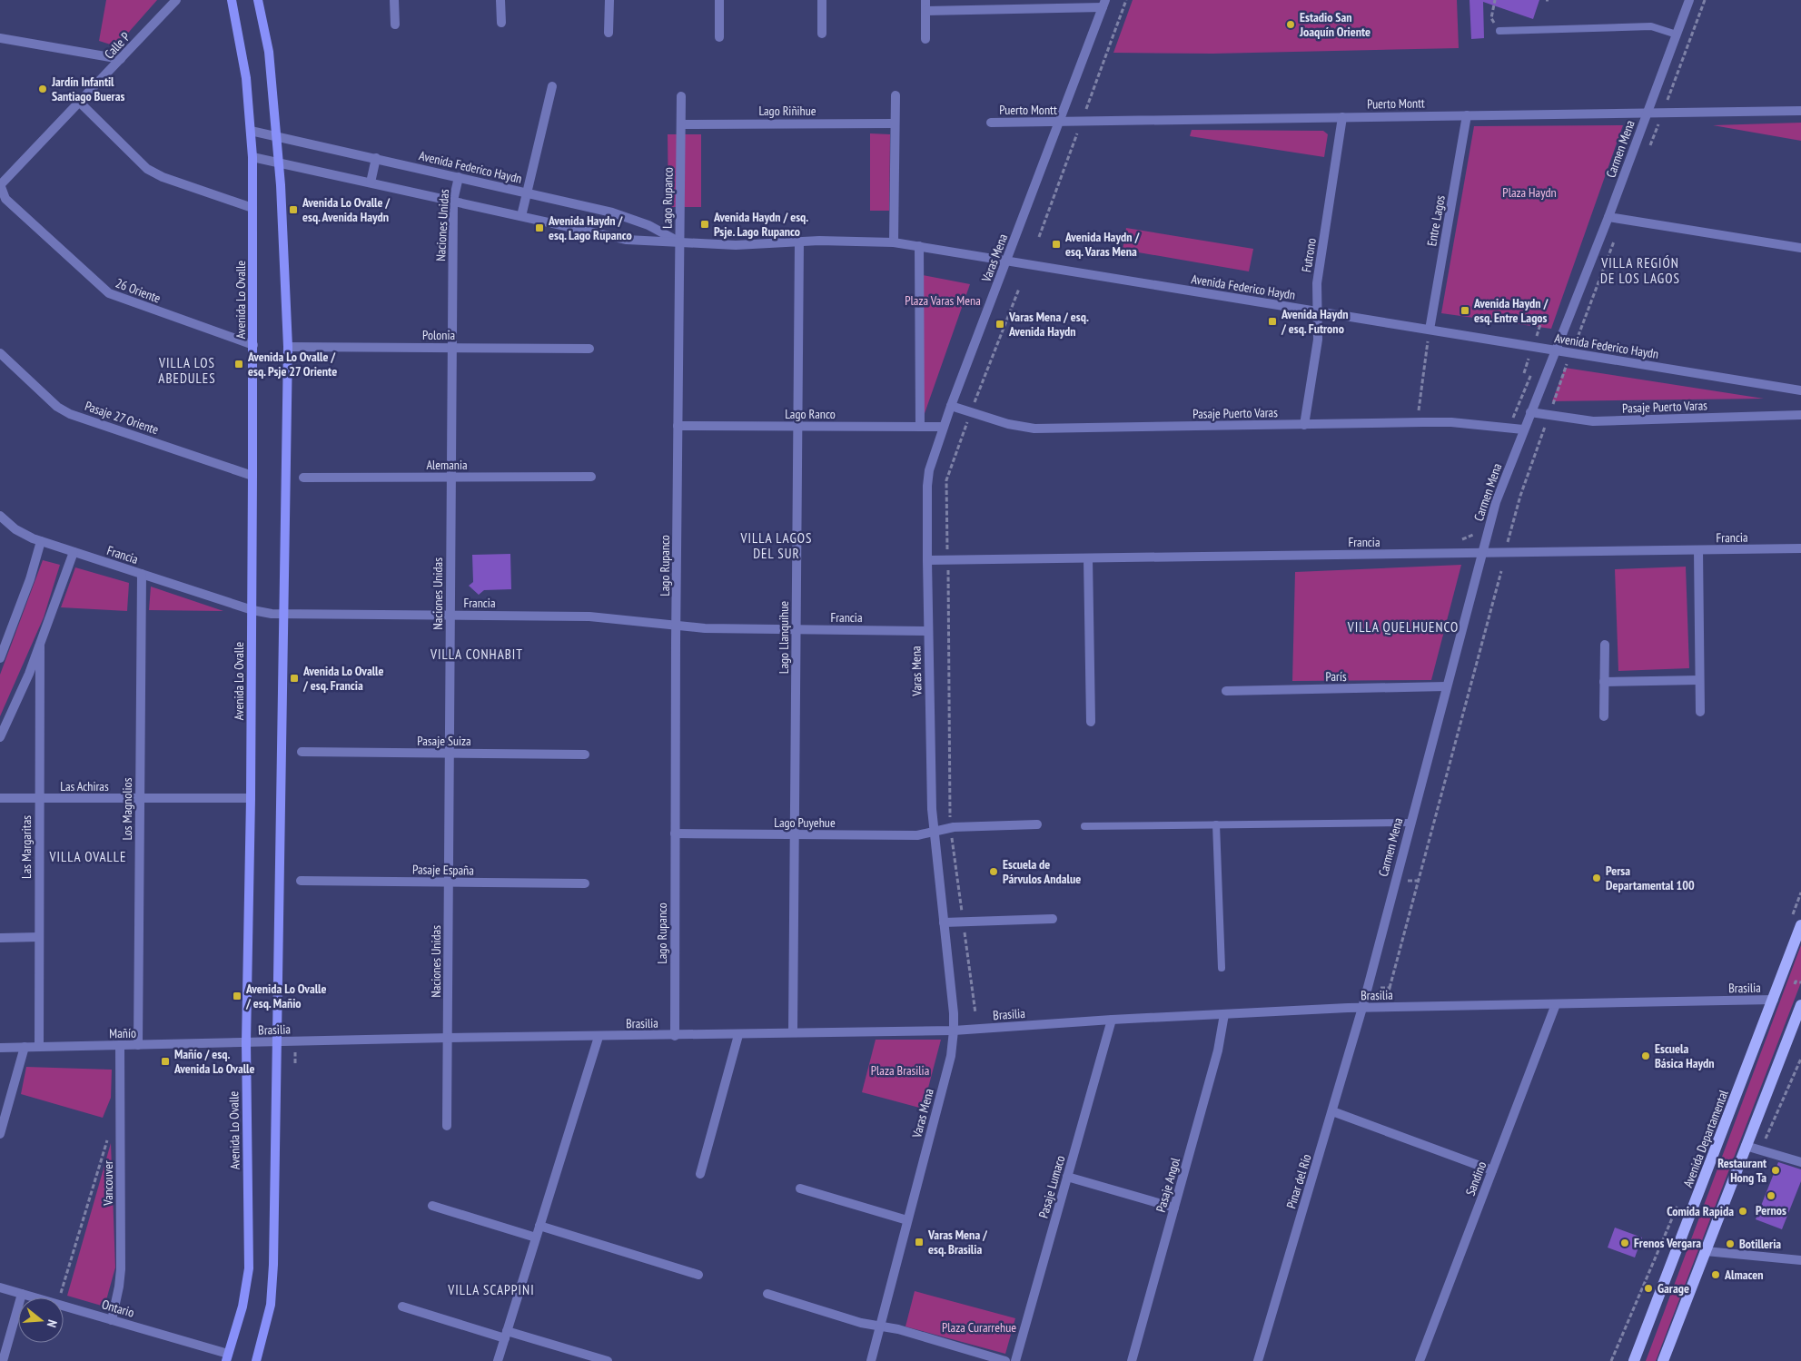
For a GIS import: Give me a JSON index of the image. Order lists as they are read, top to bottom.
{
  "streets": {
    "main road": ["Avenida Lo Ovalle", "Avenida Departamental"],
    "street": [
      "Calle P",
      "Puerto Montt",
      "Lago Riñihue",
      "Carmen Mena",
      "Avenida Federico Haydn",
      "Lago Rupanco",
      "Entre Lagos",
      "Naciones Unidas",
      "Futrono",
      "Varas Mena",
      "26 Oriente",
      "Polonia",
      "Pasaje Puerto Varas",
      "Lago Ranco",
      "Pasaje 27 Oriente",
      "Alemania",
      "Francia",
      "Lago Llanquihue",
      "París",
      "Pasaje Suiza",
      "Las Achiras",
      "Los Magnolios",
      "Lago Puyehue",
      "Las Margaritas",
      "Pasaje España",
      "Brasilia",
      "Mañío",
      "Sandino",
      "Pinar del Río",
      "Vancouver",
      "Pasaje Angol",
      "Pasaje Lumaco",
      "Ontario"
    ]
  },
  "crossings": [
    ["Calle P", "26 Oriente"],
    ["Puerto Montt", "Carmen Mena"],
    ["Puerto Montt", "Entre Lagos"],
    ["Puerto Montt", "Futrono"],
    ["Puerto Montt", "Varas Mena"],
    ["Lago Riñihue", "Lago Rupanco"],
    ["Carmen Mena", "Avenida Federico Haydn"],
    ["Carmen Mena", "Pasaje Puerto Varas"],
    ["Carmen Mena", "Francia"],
    ["Carmen Mena", "París"],
    ["Carmen Mena", "Brasilia"],
    ["Carmen Mena", "Pinar del Río"],
    ["Avenida Federico Haydn", "Lago Rupanco"],
    ["Avenida Federico Haydn", "Entre Lagos"],
    ["Avenida Federico Haydn", "Naciones Unidas"],
    ["Avenida Federico Haydn", "Futrono"],
    ["Avenida Federico Haydn", "Varas Mena"],
    ["Avenida Federico Haydn", "Avenida Lo Ovalle"],
    ["Avenida Federico Haydn", "Lago Llanquihue"],
    ["Lago Rupanco", "Lago Ranco"],
    ["Lago Rupanco", "Francia"],
    ["Lago Rupanco", "Lago Puyehue"],
    ["Lago Rupanco", "Brasilia"],
    ["Naciones Unidas", "Polonia"],
    ["Naciones Unidas", "Alemania"],
    ["Naciones Unidas", "Francia"],
    ["Naciones Unidas", "Pasaje Suiza"],
    ["Naciones Unidas", "Pasaje España"],
    ["Naciones Unidas", "Brasilia"],
    ["Futrono", "Pasaje Puerto Varas"],
    ["Varas Mena", "Pasaje Puerto Varas"],
    ["Varas Mena", "Lago Ranco"],
    ["Varas Mena", "Francia"],
    ["Varas Mena", "Lago Puyehue"],
    ["Varas Mena", "Brasilia"],
    ["26 Oriente", "Avenida Lo Ovalle"],
    ["Avenida Lo Ovalle", "Pasaje 27 Oriente"],
    ["Avenida Lo Ovalle", "Francia"],
    ["Avenida Lo Ovalle", "Las Achiras"],
    ["Avenida Lo Ovalle", "Brasilia"],
    ["Avenida Lo Ovalle", "Mañío"],
    ["Avenida Lo Ovalle", "Ontario"],
    ["Lago Ranco", "Lago Llanquihue"],
    ["Francia", "Lago Llanquihue"],
    ["Francia", "Los Magnolios"],
    ["Lago Llanquihue", "Lago Puyehue"],
    ["Lago Llanquihue", "Brasilia"],
    ["Las Achiras", "Los Magnolios"],
    ["Las Achiras", "Las Margaritas"],
    ["Los Magnolios", "Mañío"],
    ["Las Margaritas", "Mañío"],
    ["Brasilia", "Mañío"],
    ["Brasilia", "Avenida Departamental"],
    ["Brasilia", "Sandino"],
    ["Brasilia", "Pinar del Río"],
    ["Brasilia", "Pasaje Angol"],
    ["Brasilia", "Pasaje Lumaco"],
    ["Mañío", "Vancouver"],
    ["Vancouver", "Ontario"]
  ],
  "districts": [
    "VILLA REGIÓN DE LOS LAGOS",
    "VILLA LOS ABEDULES",
    "VILLA LAGOS DEL SUR",
    "VILLA QUELHUENCO",
    "VILLA CONHABIT",
    "VILLA OVALLE",
    "VILLA SCAPPINI"
  ],
  "parks": [
    "Plaza Haydn",
    "Plaza Varas Mena",
    "Plaza Brasilia",
    "Plaza Curarrehue"
  ],
  "places": {
    "other": [
      "Estadio San Joaquín Oriente",
      "Jardín Infantil Santiago Bueras",
      "Escuela de Párvulos Andalue",
      "Persa Departamental 100",
      "Escuela Básica Haydn",
      "Restaurant Hong Ta",
      "Pernos",
      "Comida Rapida",
      "Frenos Vergara",
      "Botilleria",
      "Almacen",
      "Garage"
    ],
    "transit": [
      "Avenida Lo Ovalle / esq. Avenida Haydn",
      "Avenida Haydn / esq. Psje. Lago Rupanco",
      "Avenida Haydn / esq. Lago Rupanco",
      "Avenida Haydn / esq. Varas Mena",
      "Avenida Haydn / esq. Entre Lagos",
      "Avenida Haydn / esq. Futrono",
      "Varas Mena / esq. Avenida Haydn",
      "Avenida Lo Ovalle / esq. Psje 27 Oriente",
      "Avenida Lo Ovalle / esq. Francia",
      "Avenida Lo Ovalle / esq. Mañio",
      "Mañío / esq. Avenida Lo Ovalle",
      "Varas Mena / esq. Brasilia"
    ]
  },
  "north": "right"
}
